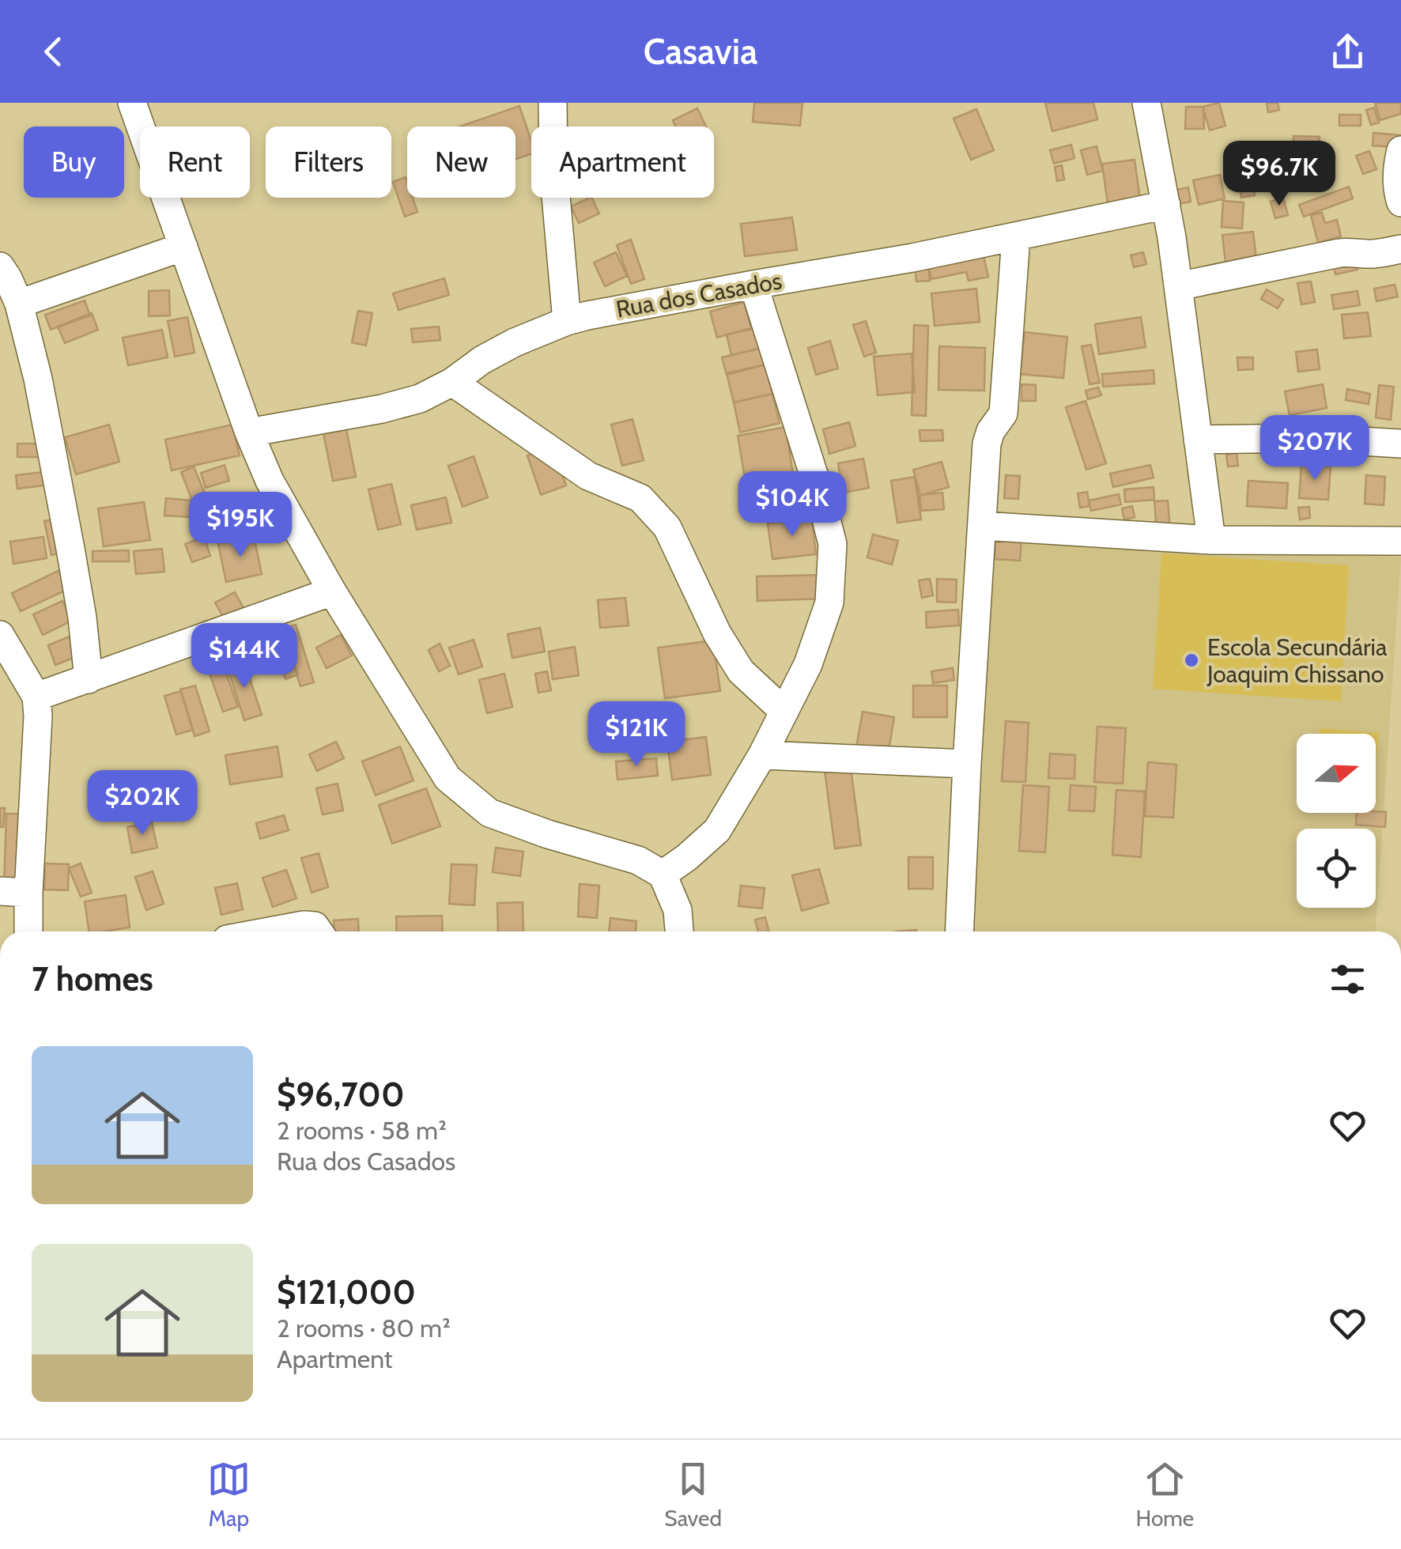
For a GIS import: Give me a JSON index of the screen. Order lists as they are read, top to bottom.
{
  "streets": {
    "street": ["Rua dos Casados"]
  },
  "places": ["Escola Secundária Joaquim Chissano"],
  "north": "right",
  "page": {
    "header": "Casavia",
    "chip": [
      "Buy",
      "Rent",
      "Filters",
      "New",
      "Apartment"
    ],
    "price": [
      "$96.7K",
      "$207K",
      "$104K",
      "$195K",
      "$144K",
      "$121K",
      "$202K"
    ],
    "heading": "7 homes",
    "list": [
      {
        "name": "$96,700",
        "note": "2 rooms · 58 m² · Rua dos Casados"
      },
      {
        "name": "$121,000",
        "note": "2 rooms · 80 m² · Apartment"
      }
    ],
    "tabs": ["Map", "Saved", "Home"]
  }
}
